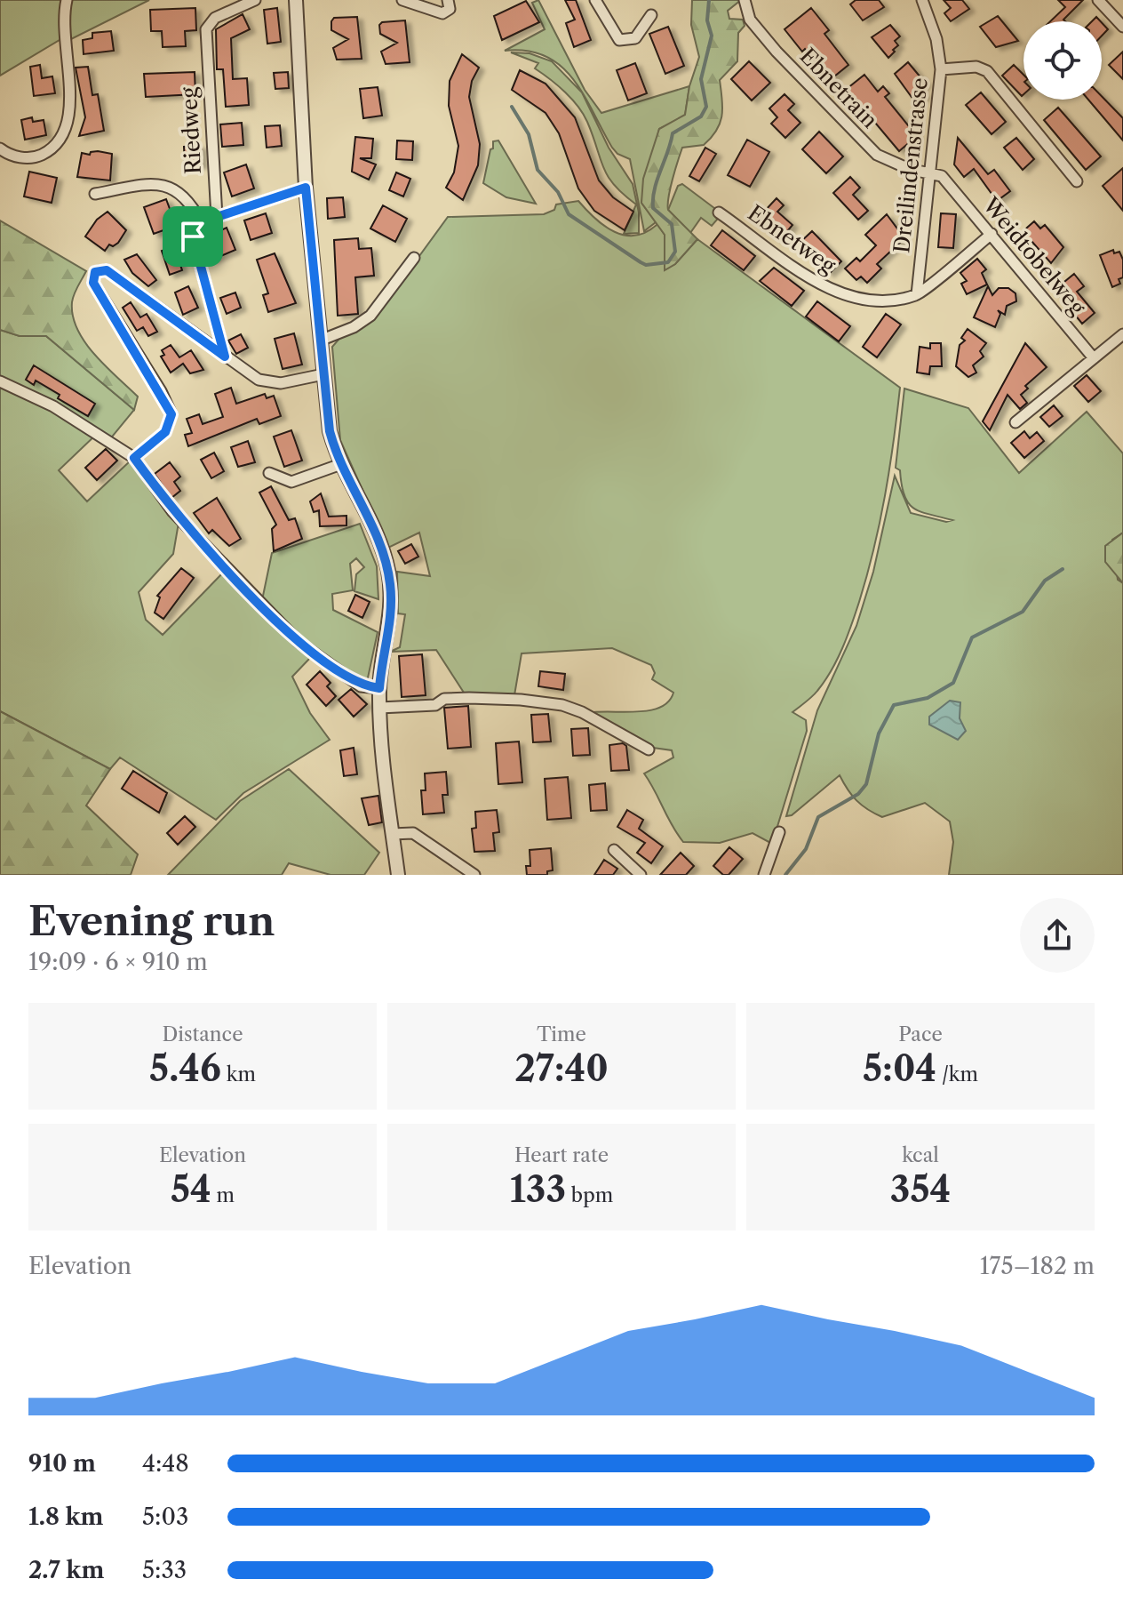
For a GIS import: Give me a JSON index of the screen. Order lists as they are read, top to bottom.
{
  "streets": {
    "street": [
      "Ebnetrain",
      "Riedweg",
      "Dreilindenstrasse",
      "Ebnetweg",
      "Weidtobelweg"
    ]
  },
  "crossings": [
    ["Ebnetrain", "Dreilindenstrasse"],
    ["Ebnetrain", "Weidtobelweg"],
    ["Dreilindenstrasse", "Ebnetweg"],
    ["Dreilindenstrasse", "Weidtobelweg"]
  ],
  "page": {
    "heading": ["Evening run", "19:09 · 6 × 910 m"],
    "stats": [
      ["Distance", "5.46 km"],
      ["Time", "27:40"],
      ["Pace", "5:04 /km"],
      ["Elevation", "54 m"],
      ["Heart rate", "133 bpm"],
      ["kcal", "354"]
    ],
    "chart": ["Elevation", "175–182 m"],
    "list": [
      {
        "name": "910 m",
        "note": "4:48"
      },
      {
        "name": "1.8 km",
        "note": "5:03"
      },
      {
        "name": "2.7 km",
        "note": "5:33"
      }
    ]
  }
}
